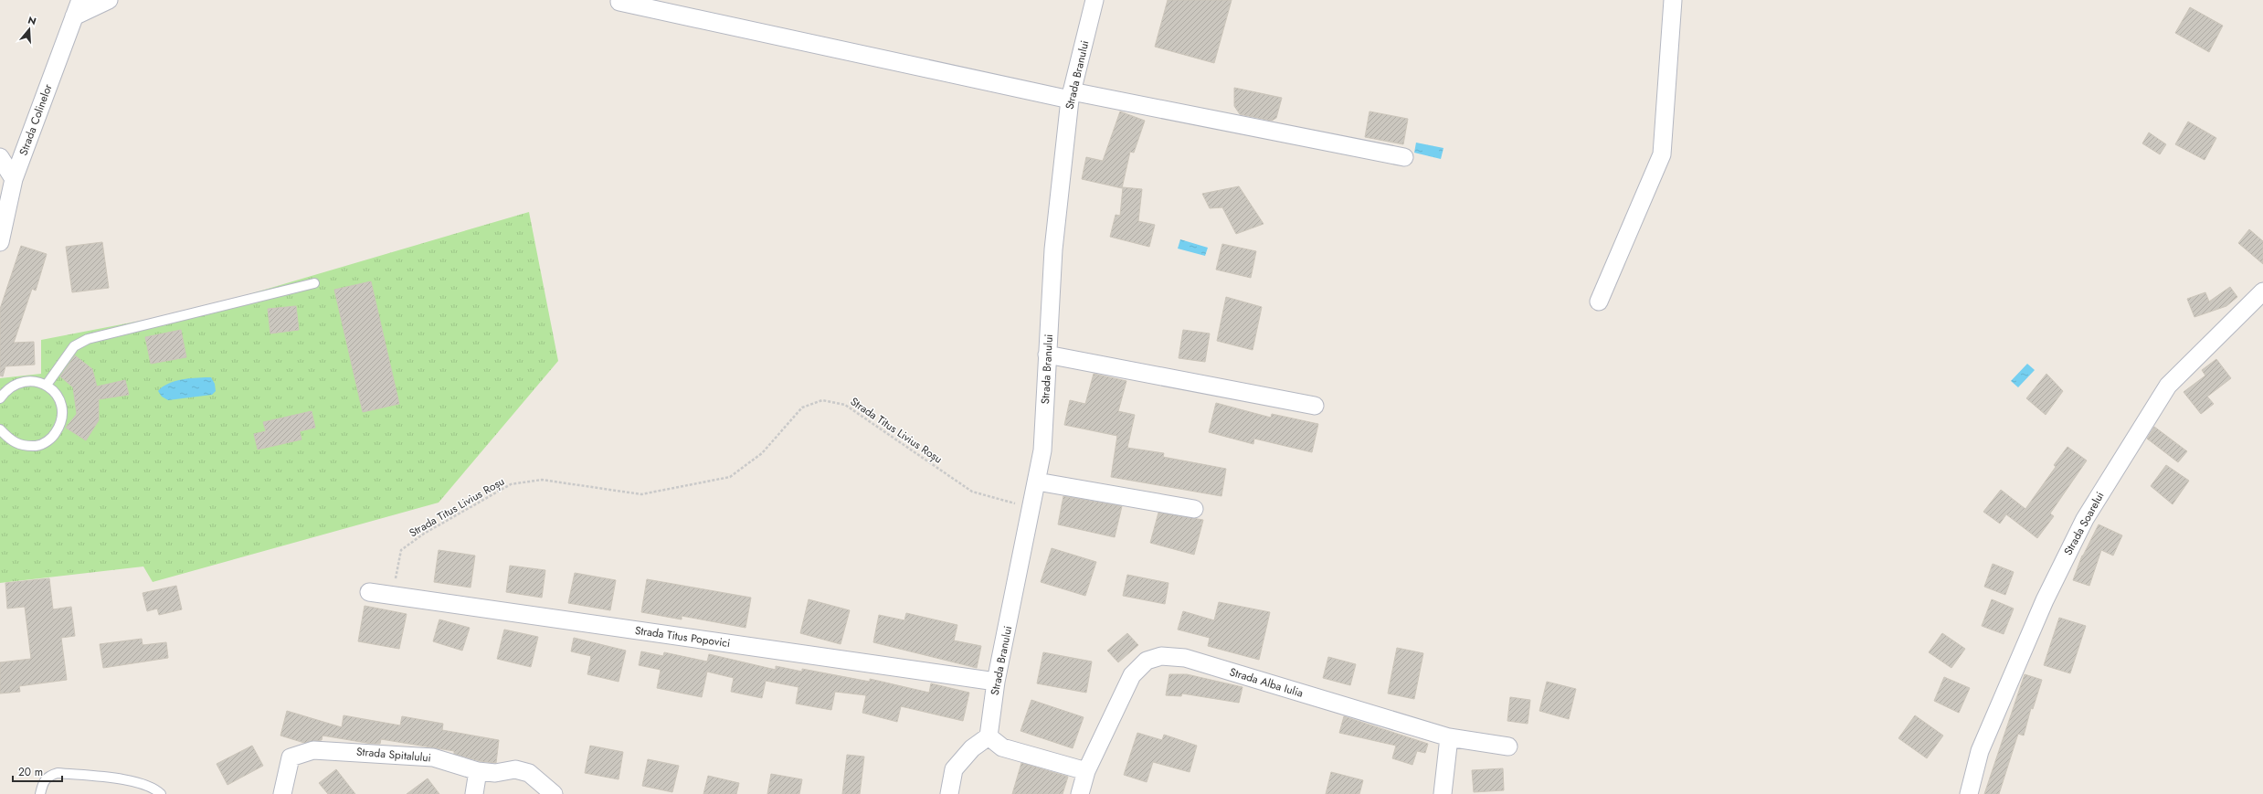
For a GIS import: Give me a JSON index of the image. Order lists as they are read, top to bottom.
{
  "streets": {
    "street": [
      "Strada Branului",
      "Strada Colinelor",
      "Strada Soarelui",
      "Strada Titus Popovici",
      "Strada Alba Iulia",
      "Strada Spitalului"
    ],
    "path": ["Strada Titus Livius Roșu"]
  },
  "crossings": [
    ["Strada Branului", "Strada Titus Livius Roșu"],
    ["Strada Branului", "Strada Titus Popovici"],
    ["Strada Titus Livius Roșu", "Strada Titus Popovici"]
  ],
  "scale_bar": "20 m",
  "north": "top"
}
